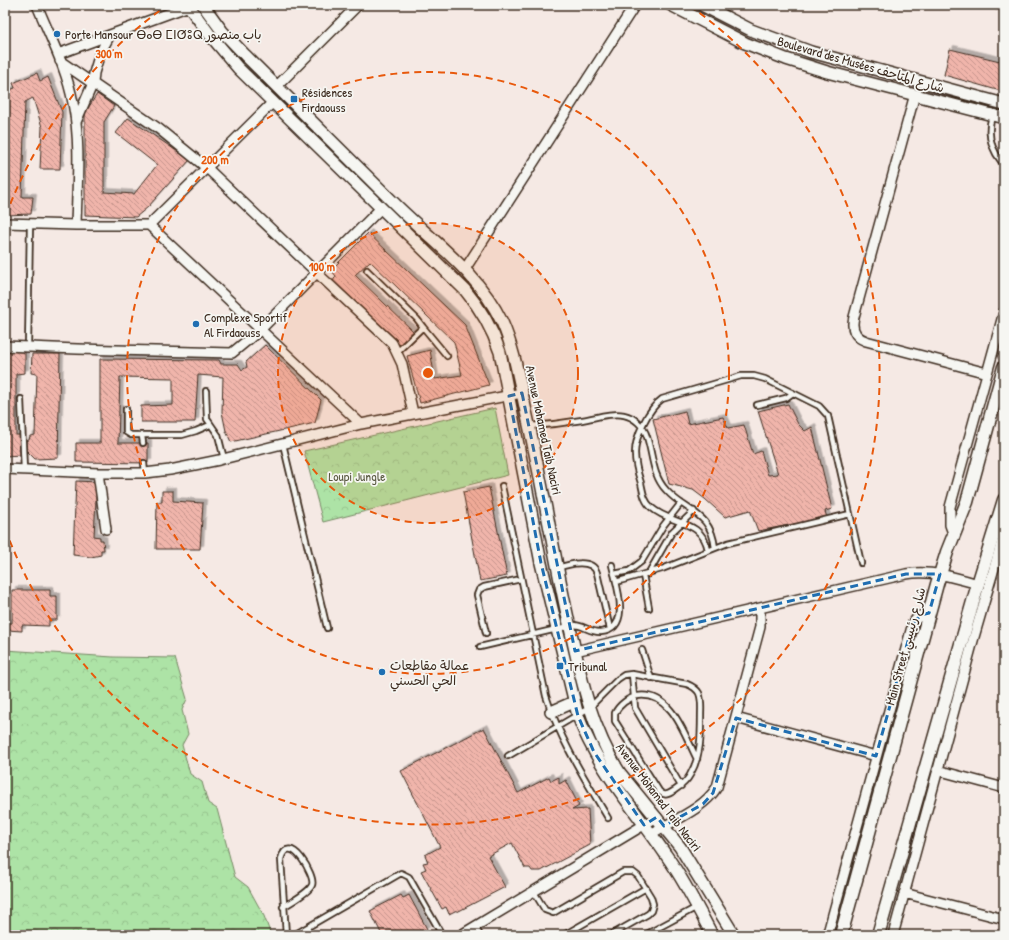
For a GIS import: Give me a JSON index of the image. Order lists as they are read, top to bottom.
{
  "streets": {
    "main road": ["Main Street شارع رئيسي"],
    "street": ["Boulevard des Musées شارع المتاحف", "Avenue Mohamed Taib Naciri"]
  },
  "parks": ["Loupi Jungle"],
  "places": {
    "other": ["Porte Mansour ⴱⴰⴱ ⵎⵏⵚⵓⵕ باب منصور", "Complexe Sportif Al Firdaouss", "عمالة مقاطعات الحي الحسني"],
    "transit": ["Résidences Firdaouss", "Tribunal"]
  },
  "rings": ["300 m", "200 m", "100 m"]
}
